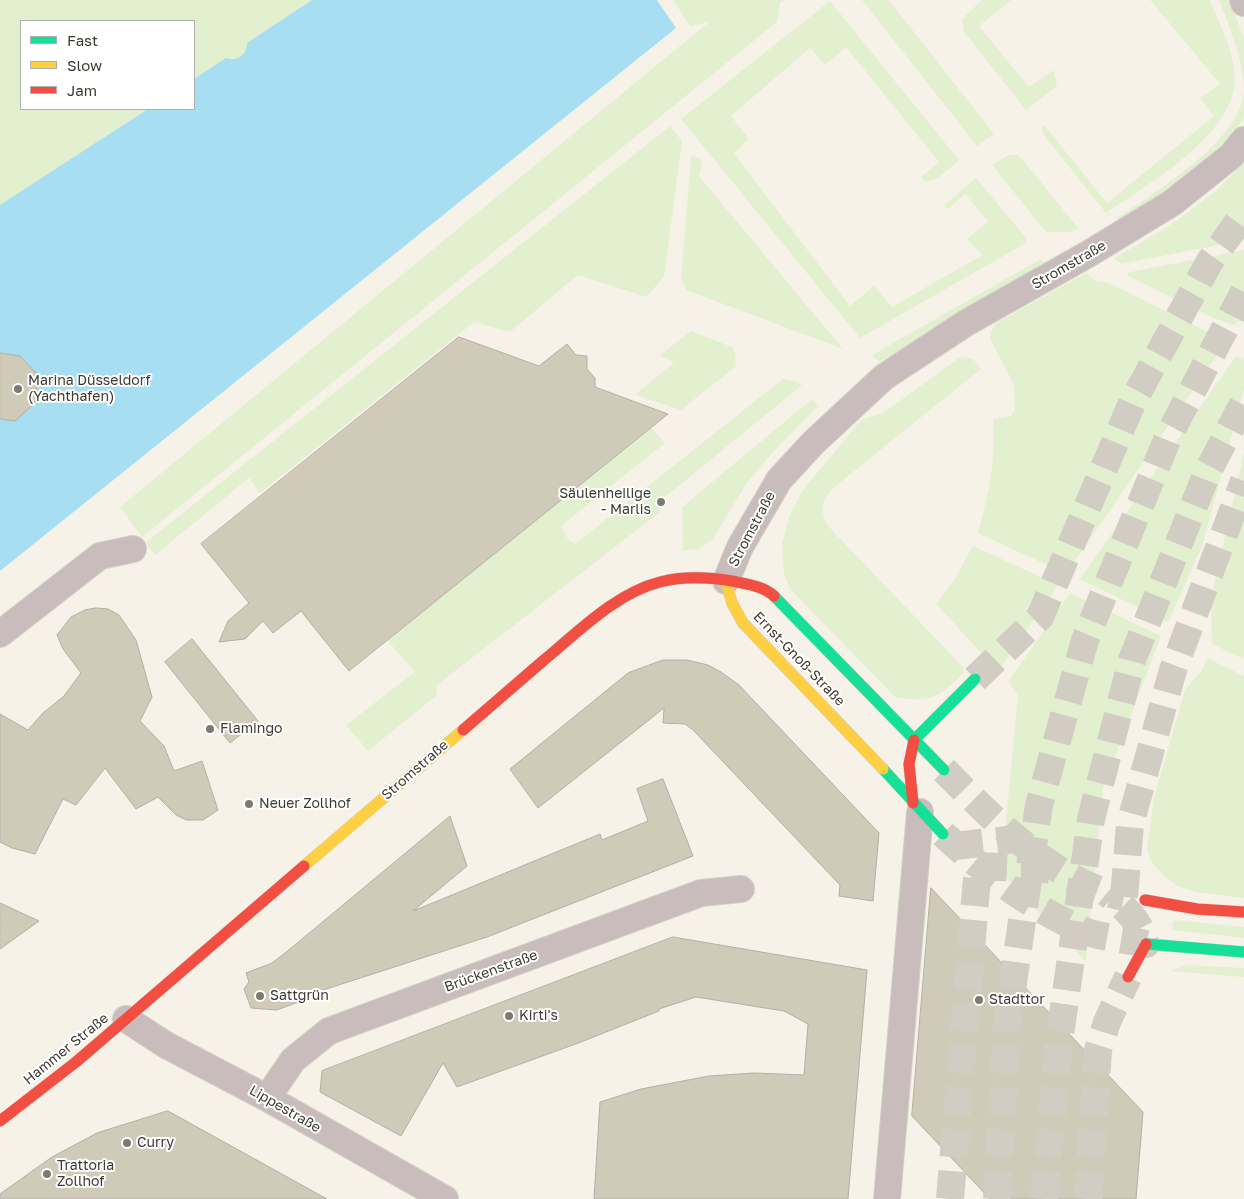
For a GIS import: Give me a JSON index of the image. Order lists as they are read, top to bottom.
{
  "streets": {
    "main road": ["Stromstraße", "Ernst-Gnoß-Straße", "Hammer Straße"],
    "street": ["Brückenstraße", "Lippestraße"]
  },
  "crossings": [
    ["Stromstraße", "Ernst-Gnoß-Straße"],
    ["Stromstraße", "Hammer Straße"],
    ["Stromstraße", "Lippestraße"],
    ["Brückenstraße", "Lippestraße"],
    ["Hammer Straße", "Lippestraße"]
  ],
  "places": [
    "Marina Düsseldorf (Yachthafen)",
    "Säulenheilige - Marlis",
    "Flamingo",
    "Neuer Zollhof",
    "Sattgrün",
    "Stadttor",
    "Kirti's",
    "Curry",
    "Trattoria Zollhof"
  ],
  "legend": ["Fast", "Slow", "Jam"]
}
